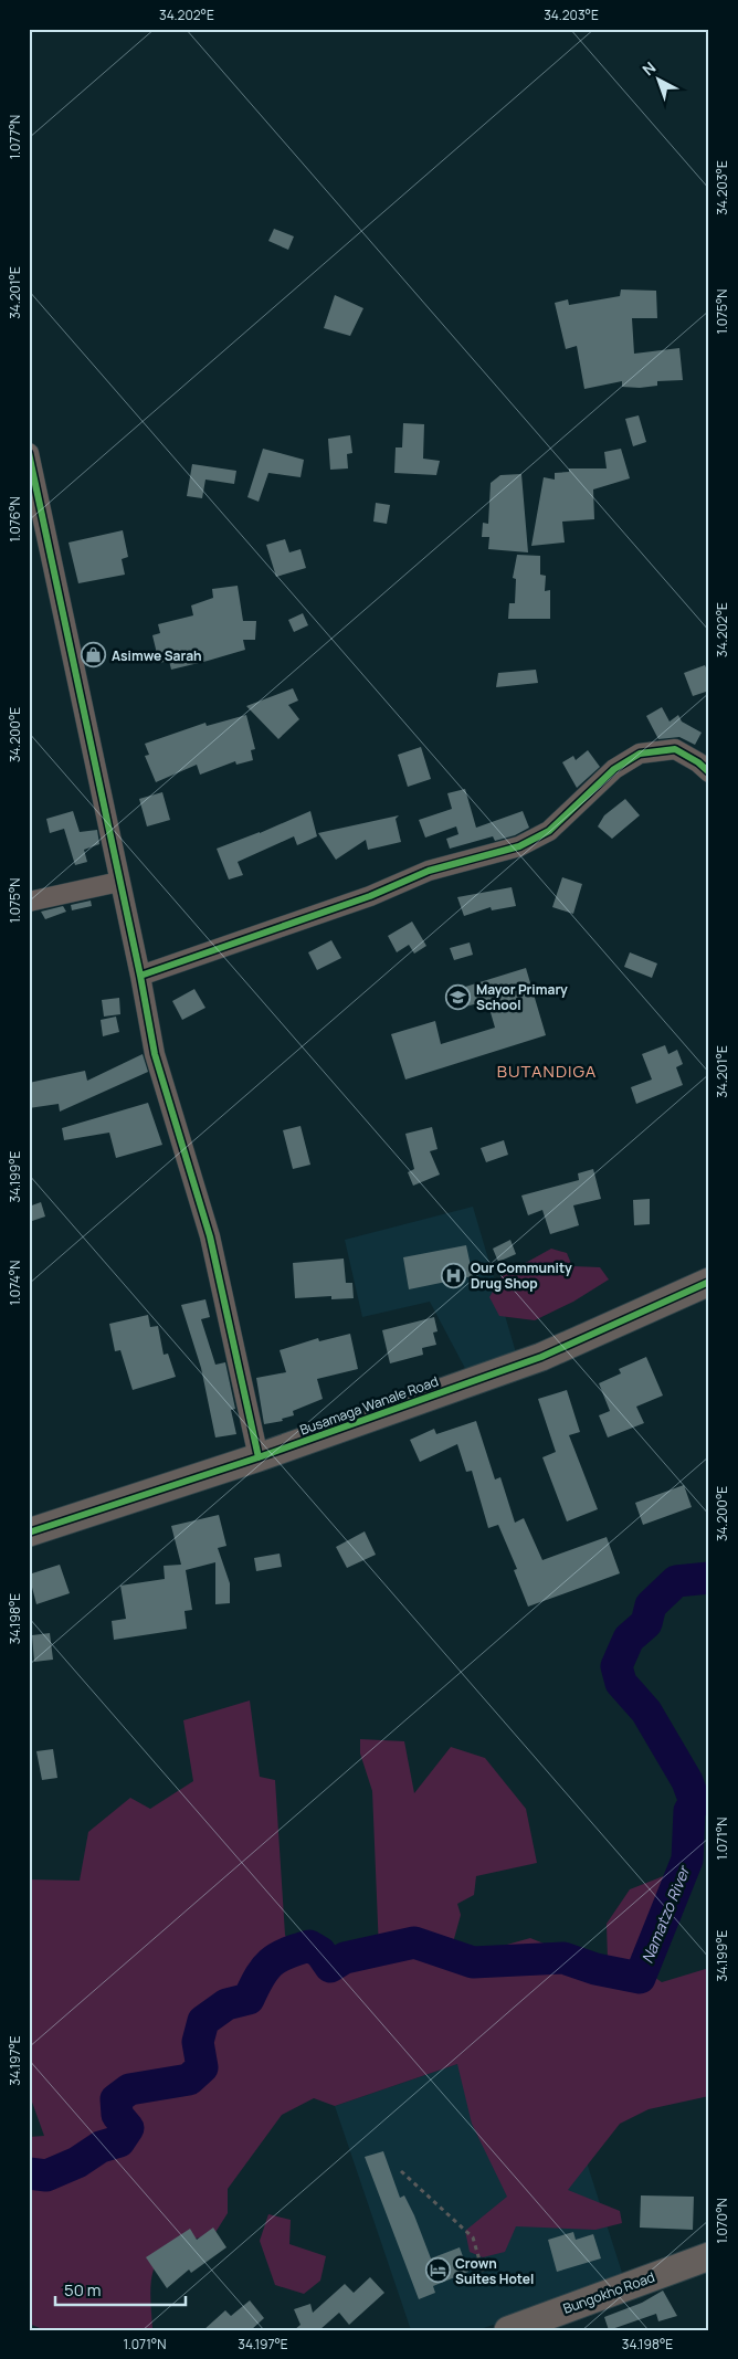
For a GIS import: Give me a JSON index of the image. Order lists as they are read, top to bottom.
{
  "streets": {
    "street": ["Busamaga Wanale Road", "Bungokho Road"]
  },
  "districts": ["BUTANDIGA"],
  "water": ["Namatzo River"],
  "places": {
    "shop": ["Asimwe Sarah"],
    "school or university": ["Mayor Primary School"],
    "hospital": ["Our Community Drug Shop"],
    "hotel": ["Crown Suites Hotel"]
  },
  "scale_bar": "50 m",
  "north": "top left",
  "coordinates": [
    "34.202°E",
    "34.203°E",
    "1.077°N",
    "34.201°E",
    "1.075°N",
    "1.076°N",
    "34.200°E",
    "34.199°E",
    "1.074°N",
    "34.198°E",
    "1.071°N",
    "34.197°E",
    "1.070°N"
  ]
}
